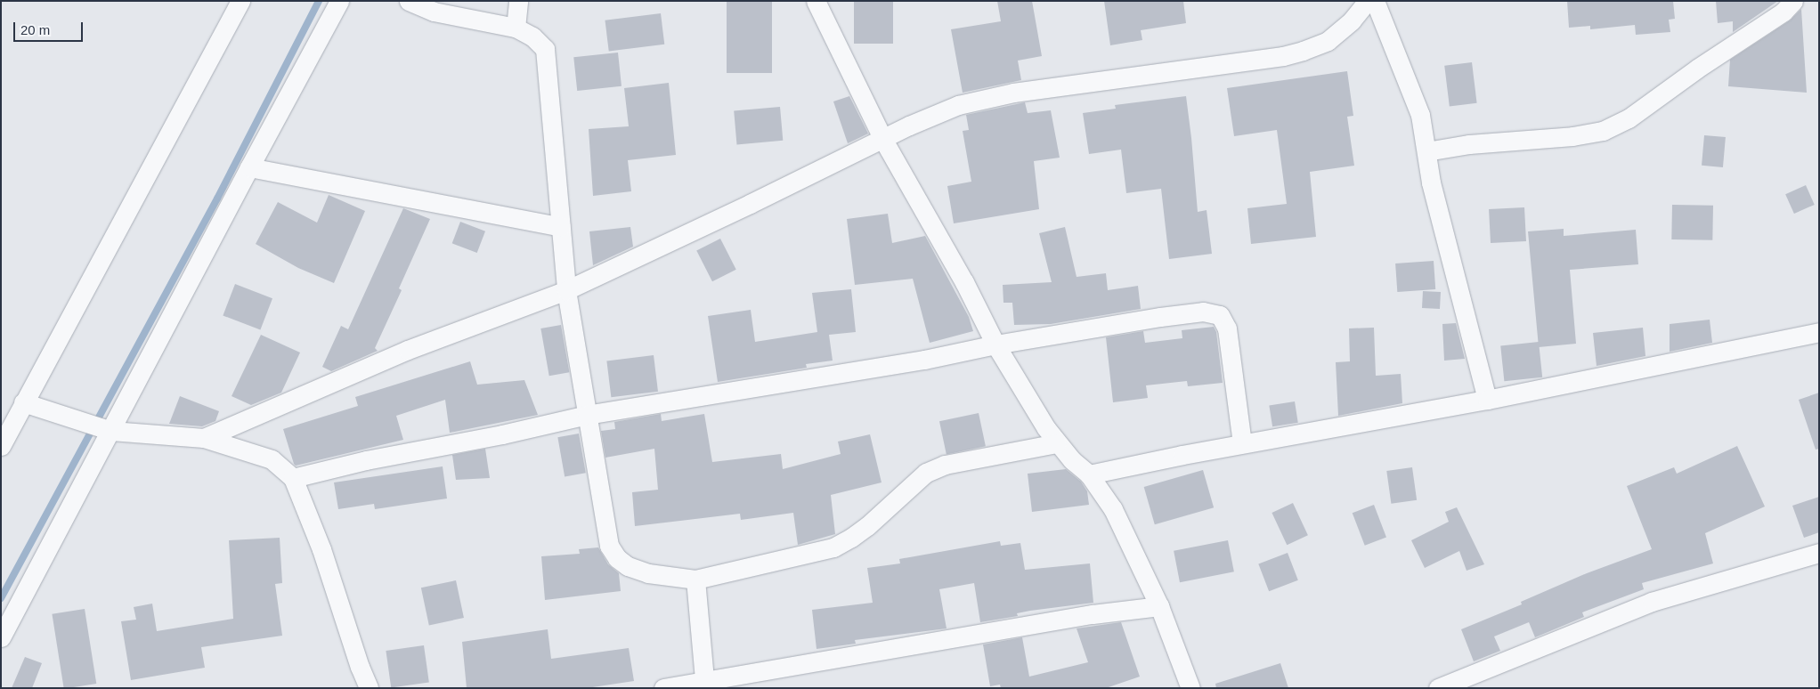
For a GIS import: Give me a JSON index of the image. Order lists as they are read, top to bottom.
{
  "scale_bar": "20 m"
}
